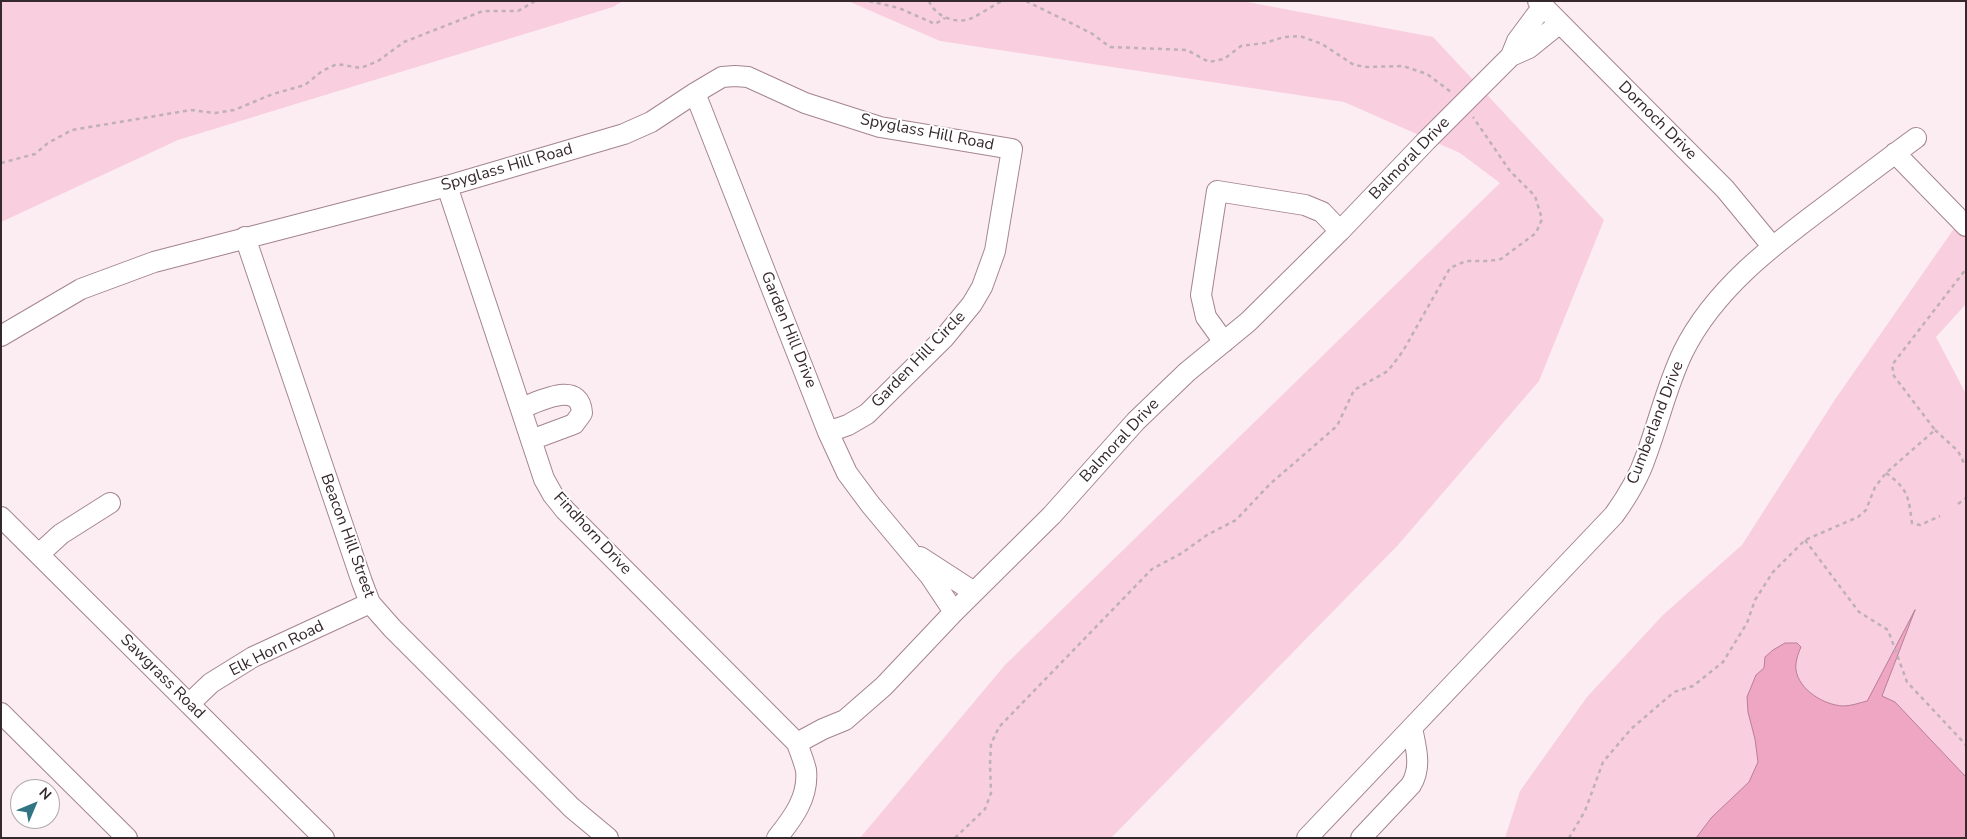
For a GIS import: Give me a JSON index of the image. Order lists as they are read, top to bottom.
{
  "streets": {
    "street": [
      "Dornoch Drive",
      "Spyglass Hill Road",
      "Balmoral Drive",
      "Garden Hill Drive",
      "Garden Hill Circle",
      "Cumberland Drive",
      "Findhorn Drive",
      "Beacon Hill Street",
      "Elk Horn Road",
      "Sawgrass Road"
    ]
  },
  "crossings": [
    ["Dornoch Drive", "Balmoral Drive"],
    ["Dornoch Drive", "Cumberland Drive"],
    ["Spyglass Hill Road", "Garden Hill Drive"],
    ["Spyglass Hill Road", "Garden Hill Circle"],
    ["Spyglass Hill Road", "Findhorn Drive"],
    ["Spyglass Hill Road", "Beacon Hill Street"],
    ["Balmoral Drive", "Garden Hill Drive"],
    ["Balmoral Drive", "Findhorn Drive"],
    ["Garden Hill Drive", "Garden Hill Circle"],
    ["Beacon Hill Street", "Elk Horn Road"],
    ["Elk Horn Road", "Sawgrass Road"]
  ],
  "north": "top right"
}
